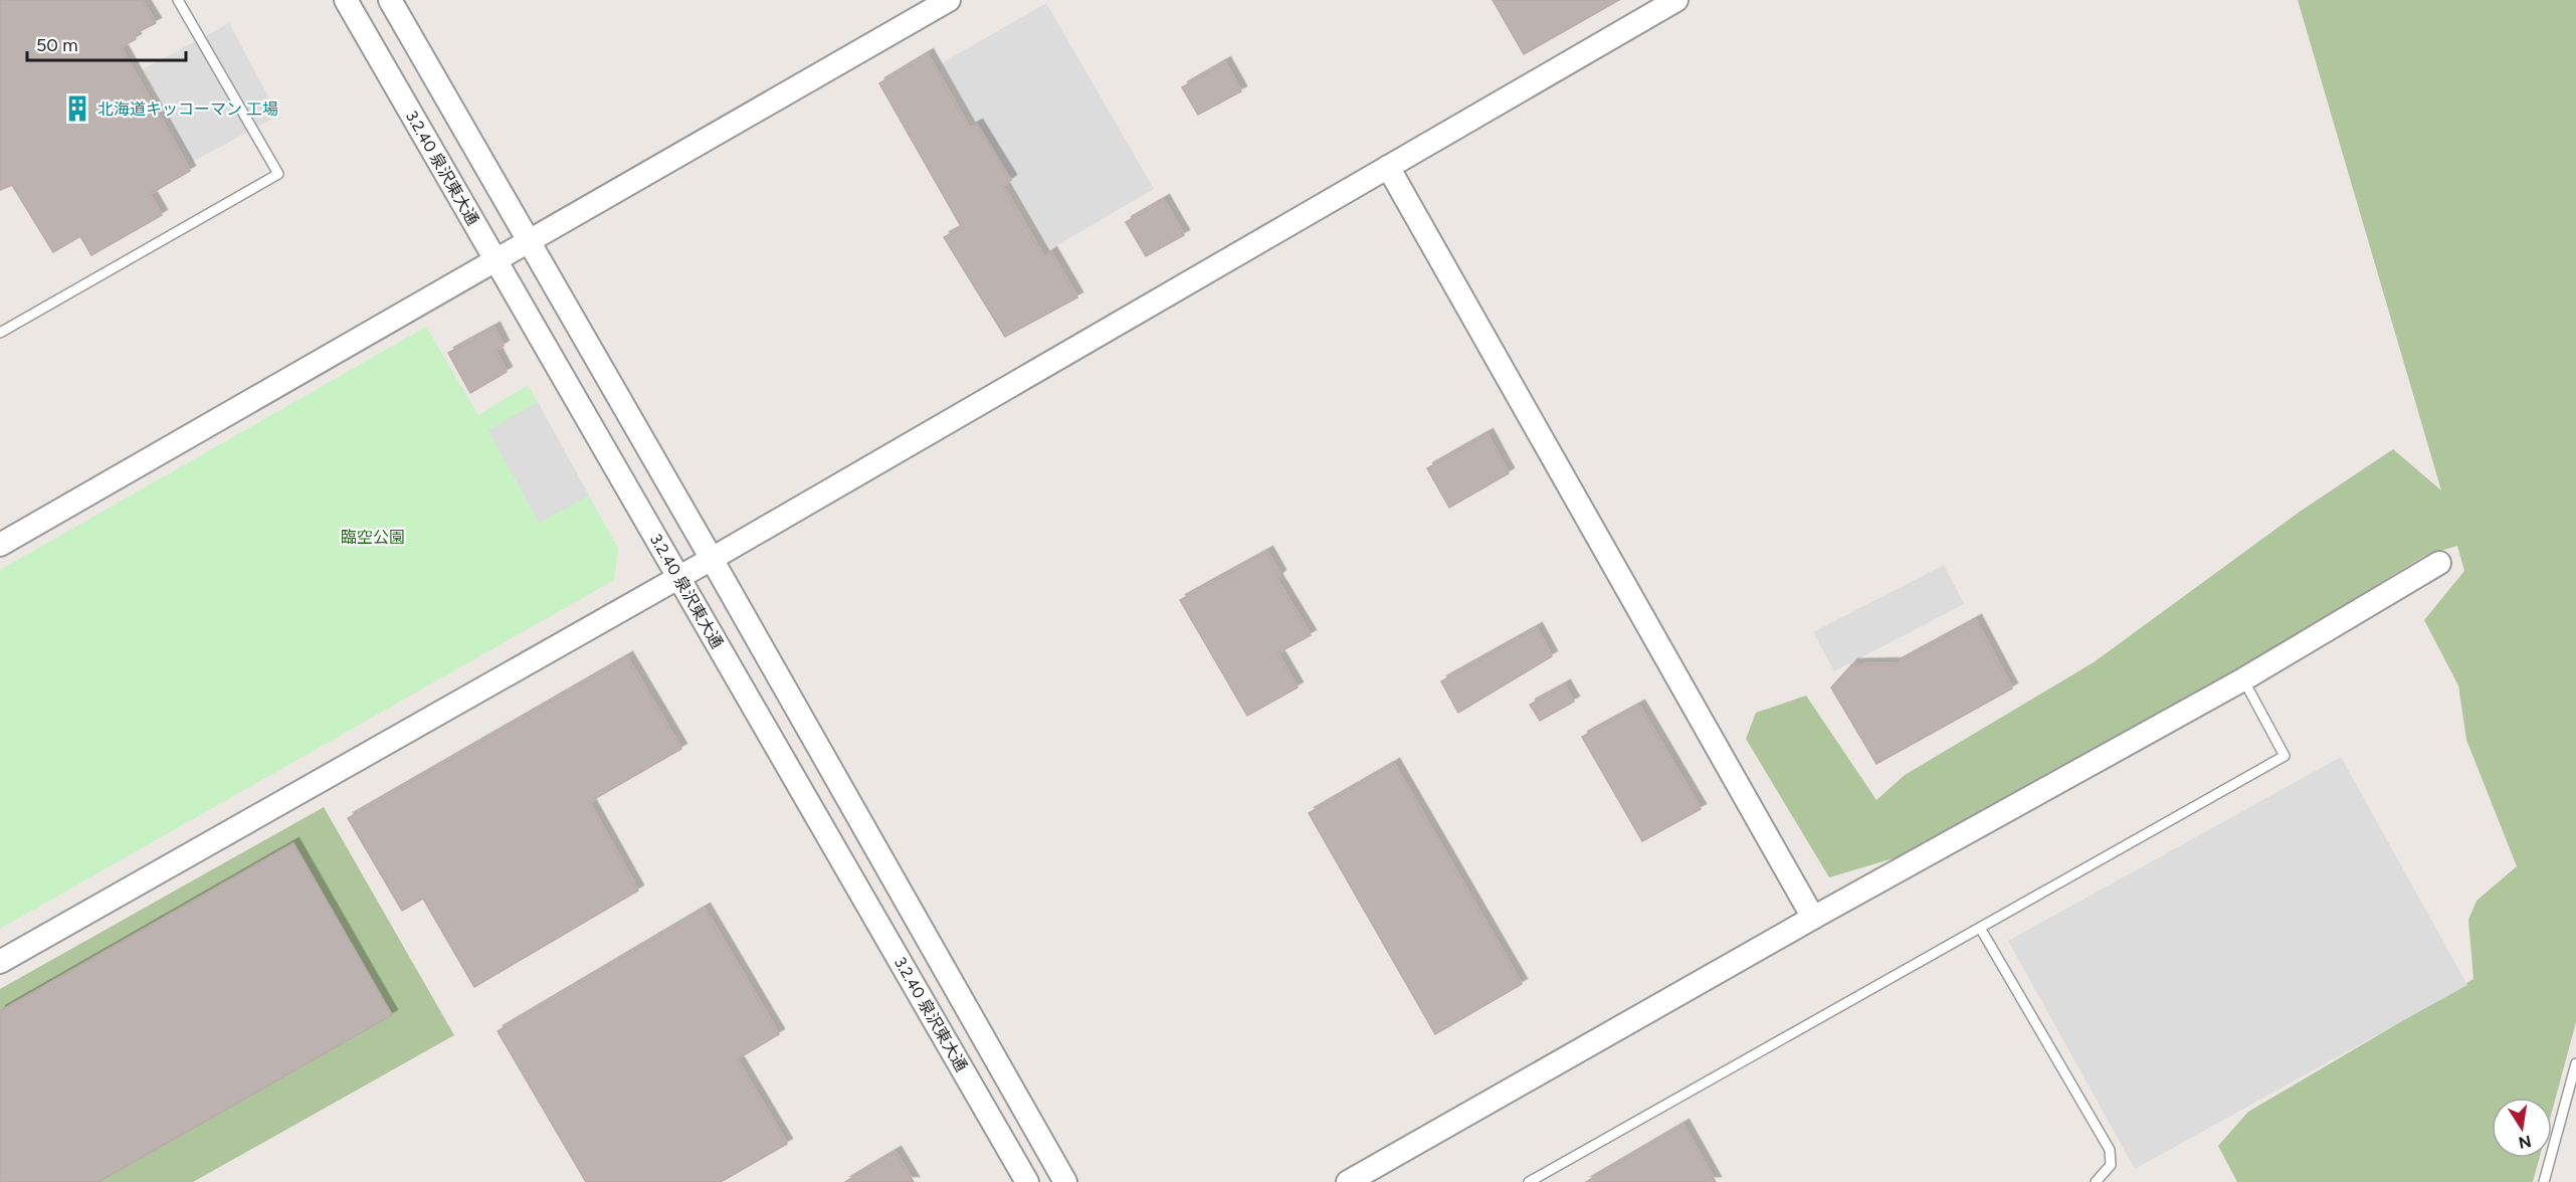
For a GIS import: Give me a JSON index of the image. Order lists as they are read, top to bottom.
{
  "streets": {
    "street": ["3.2.40 泉沢東大通"]
  },
  "parks": ["臨空公園"],
  "places": {
    "building": ["北海道キッコーマン 工場"]
  },
  "scale_bar": "50 m",
  "north": "bottom"
}
